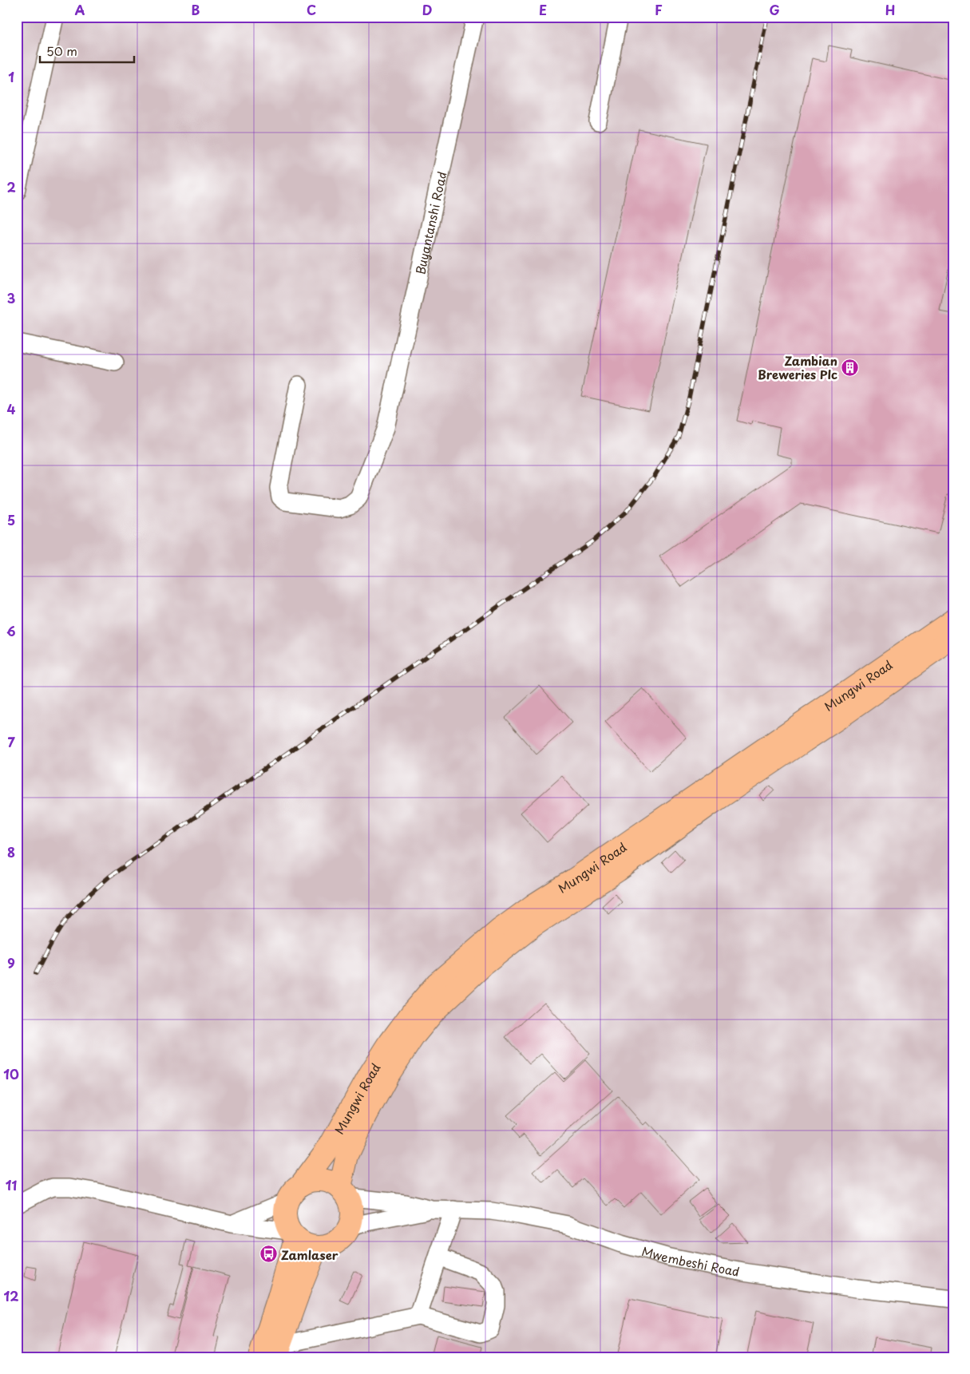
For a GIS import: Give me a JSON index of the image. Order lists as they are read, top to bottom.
{
  "streets": {
    "main road": ["Mungwi Road"],
    "street": ["Buyantanshi Road", "Mwembeshi Road"]
  },
  "places": {
    "building": ["Zambian Breweries Plc"],
    "bus stop": ["Zamlaser"]
  },
  "scale_bar": "50 m",
  "grid": {
    "columns": [
      "A",
      "B",
      "C",
      "D",
      "E",
      "F",
      "G",
      "H"
    ],
    "rows": [
      "1",
      "2",
      "3",
      "4",
      "5",
      "6",
      "7",
      "8",
      "9",
      "10",
      "11",
      "12"
    ]
  }
}
